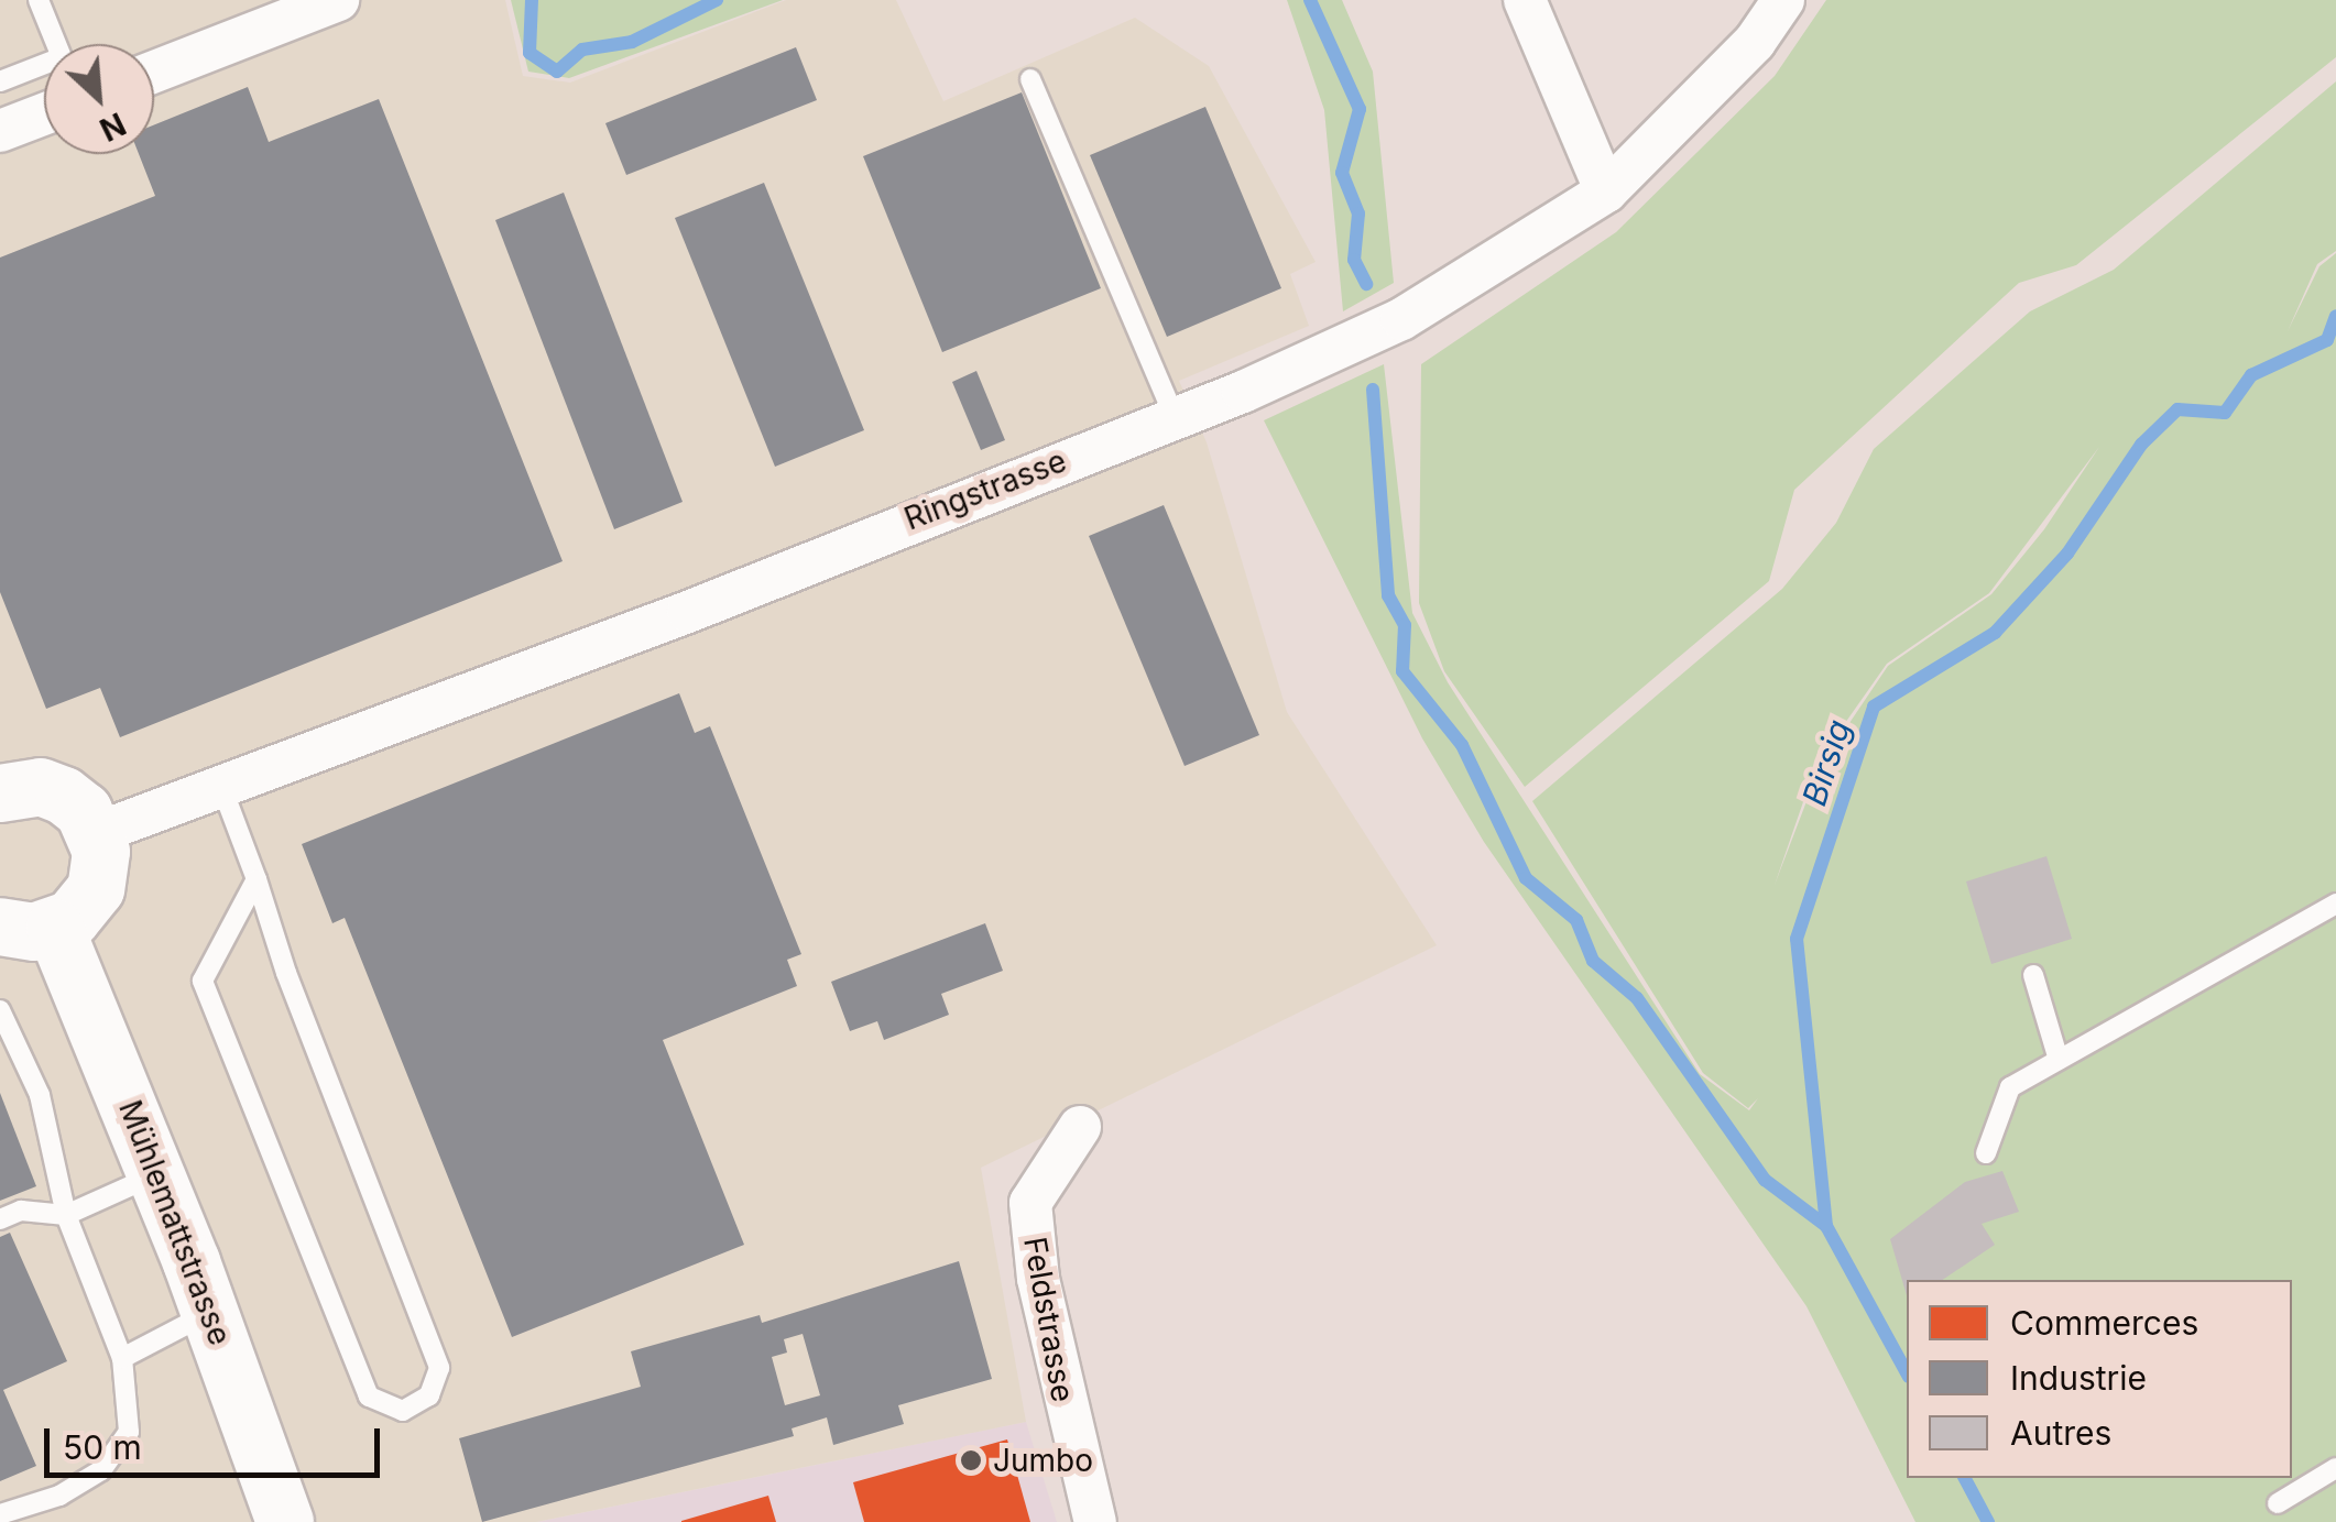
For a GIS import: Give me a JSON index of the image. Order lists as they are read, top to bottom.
{
  "streets": {
    "main road": ["Mühlemattstrasse"],
    "street": ["Ringstrasse", "Feldstrasse"]
  },
  "water": ["Birsig"],
  "places": ["Jumbo"],
  "legend": ["Commerces", "Industrie", "Autres"],
  "scale_bar": "50 m",
  "north": "bottom right"
}
